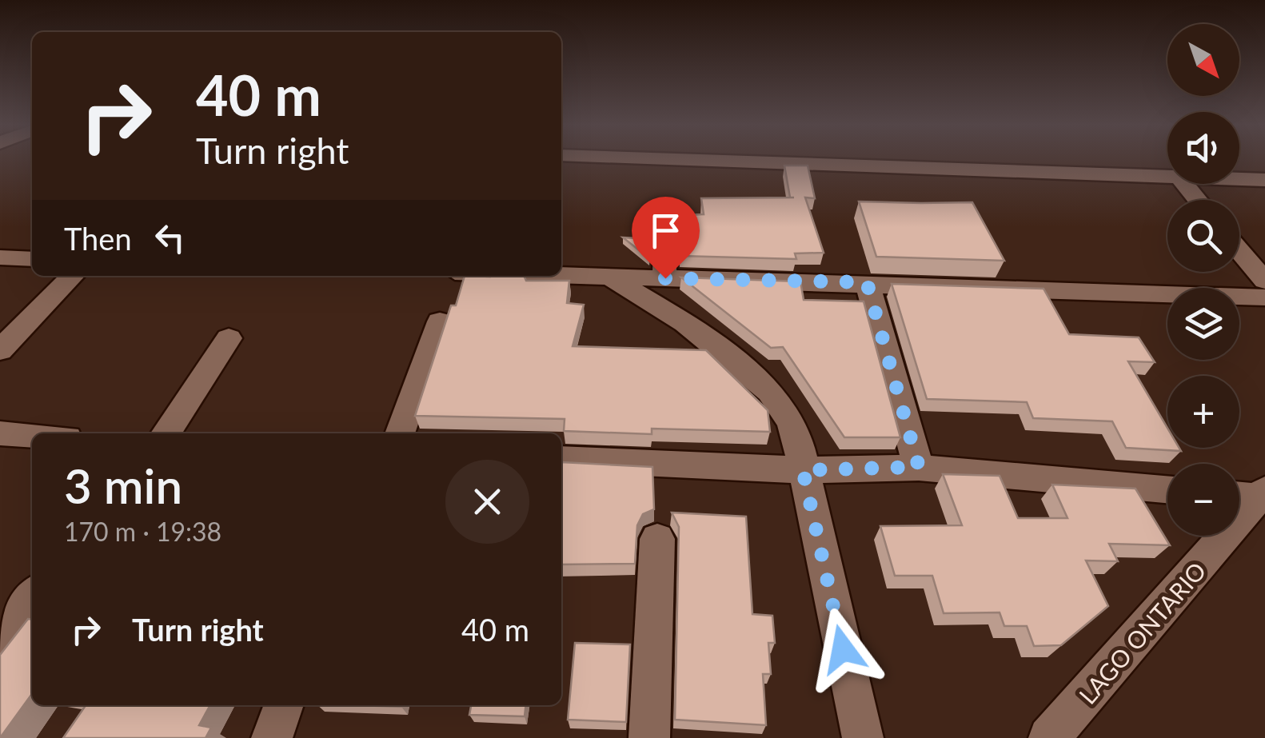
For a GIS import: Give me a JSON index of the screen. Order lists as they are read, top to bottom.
{
  "streets": {
    "street": ["LAGO ONTARIO"]
  },
  "north": "bottom right",
  "page": {
    "map_buttons": ["+", "−"],
    "turn": ["40 m", "Turn right"],
    "then": "Then",
    "heading": ["3 min", "170 m · 19:38"],
    "list": [
      {
        "name": "Turn right",
        "value": "40 m"
      }
    ]
  }
}
